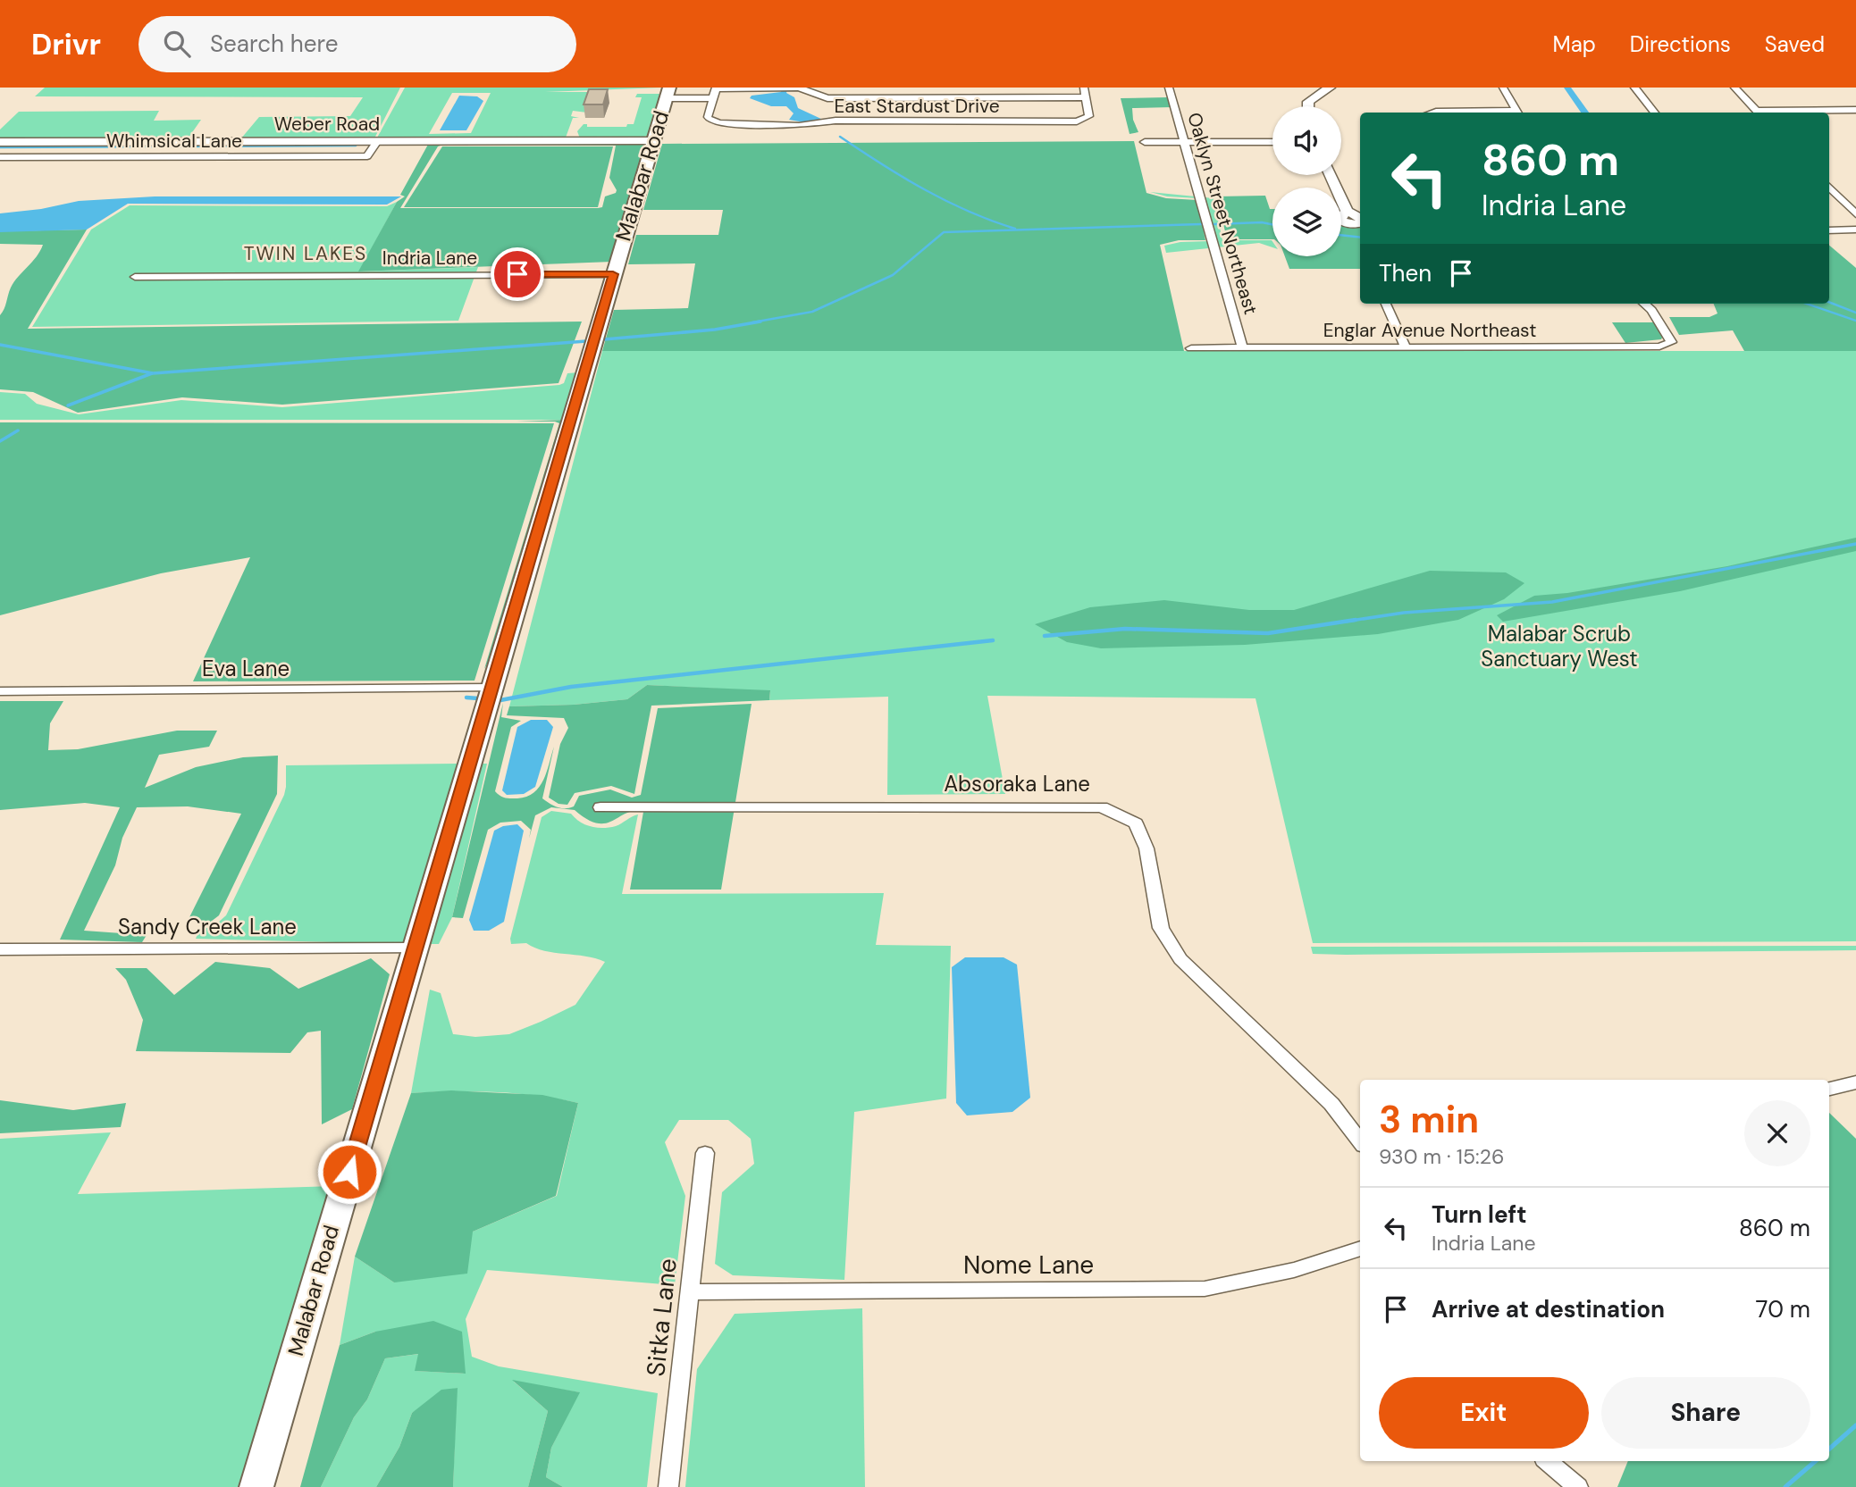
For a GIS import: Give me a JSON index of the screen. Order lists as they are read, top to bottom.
{
  "streets": {
    "main road": ["Malabar Road"],
    "street": [
      "East Stardust Drive",
      "Weber Road",
      "Whimsical Lane",
      "Oaklyn Street Northeast",
      "Indria Lane",
      "Englar Avenue Northeast",
      "Eva Lane",
      "Absoraka Lane",
      "Sandy Creek Lane",
      "Nome Lane",
      "Sitka Lane"
    ]
  },
  "crossings": [
    ["Weber Road", "Whimsical Lane"],
    ["Weber Road", "Malabar Road"],
    ["Malabar Road", "Indria Lane"],
    ["Malabar Road", "Eva Lane"],
    ["Malabar Road", "Sandy Creek Lane"],
    ["Oaklyn Street Northeast", "Englar Avenue Northeast"],
    ["Nome Lane", "Sitka Lane"]
  ],
  "districts": ["TWIN LAKES"],
  "parks": ["Malabar Scrub Sanctuary West"],
  "page": {
    "header": "Drivr",
    "search": "Search here",
    "nav": ["Map", "Directions", "Saved"],
    "turn": ["860 m", "Indria Lane"],
    "then": "Then",
    "heading": ["3 min", "930 m · 15:26"],
    "list": [
      {
        "name": "Turn left",
        "note": "Indria Lane",
        "value": "860 m"
      },
      {
        "name": "Arrive at destination",
        "value": "70 m"
      }
    ],
    "buttons": ["Exit", "Share"]
  }
}
